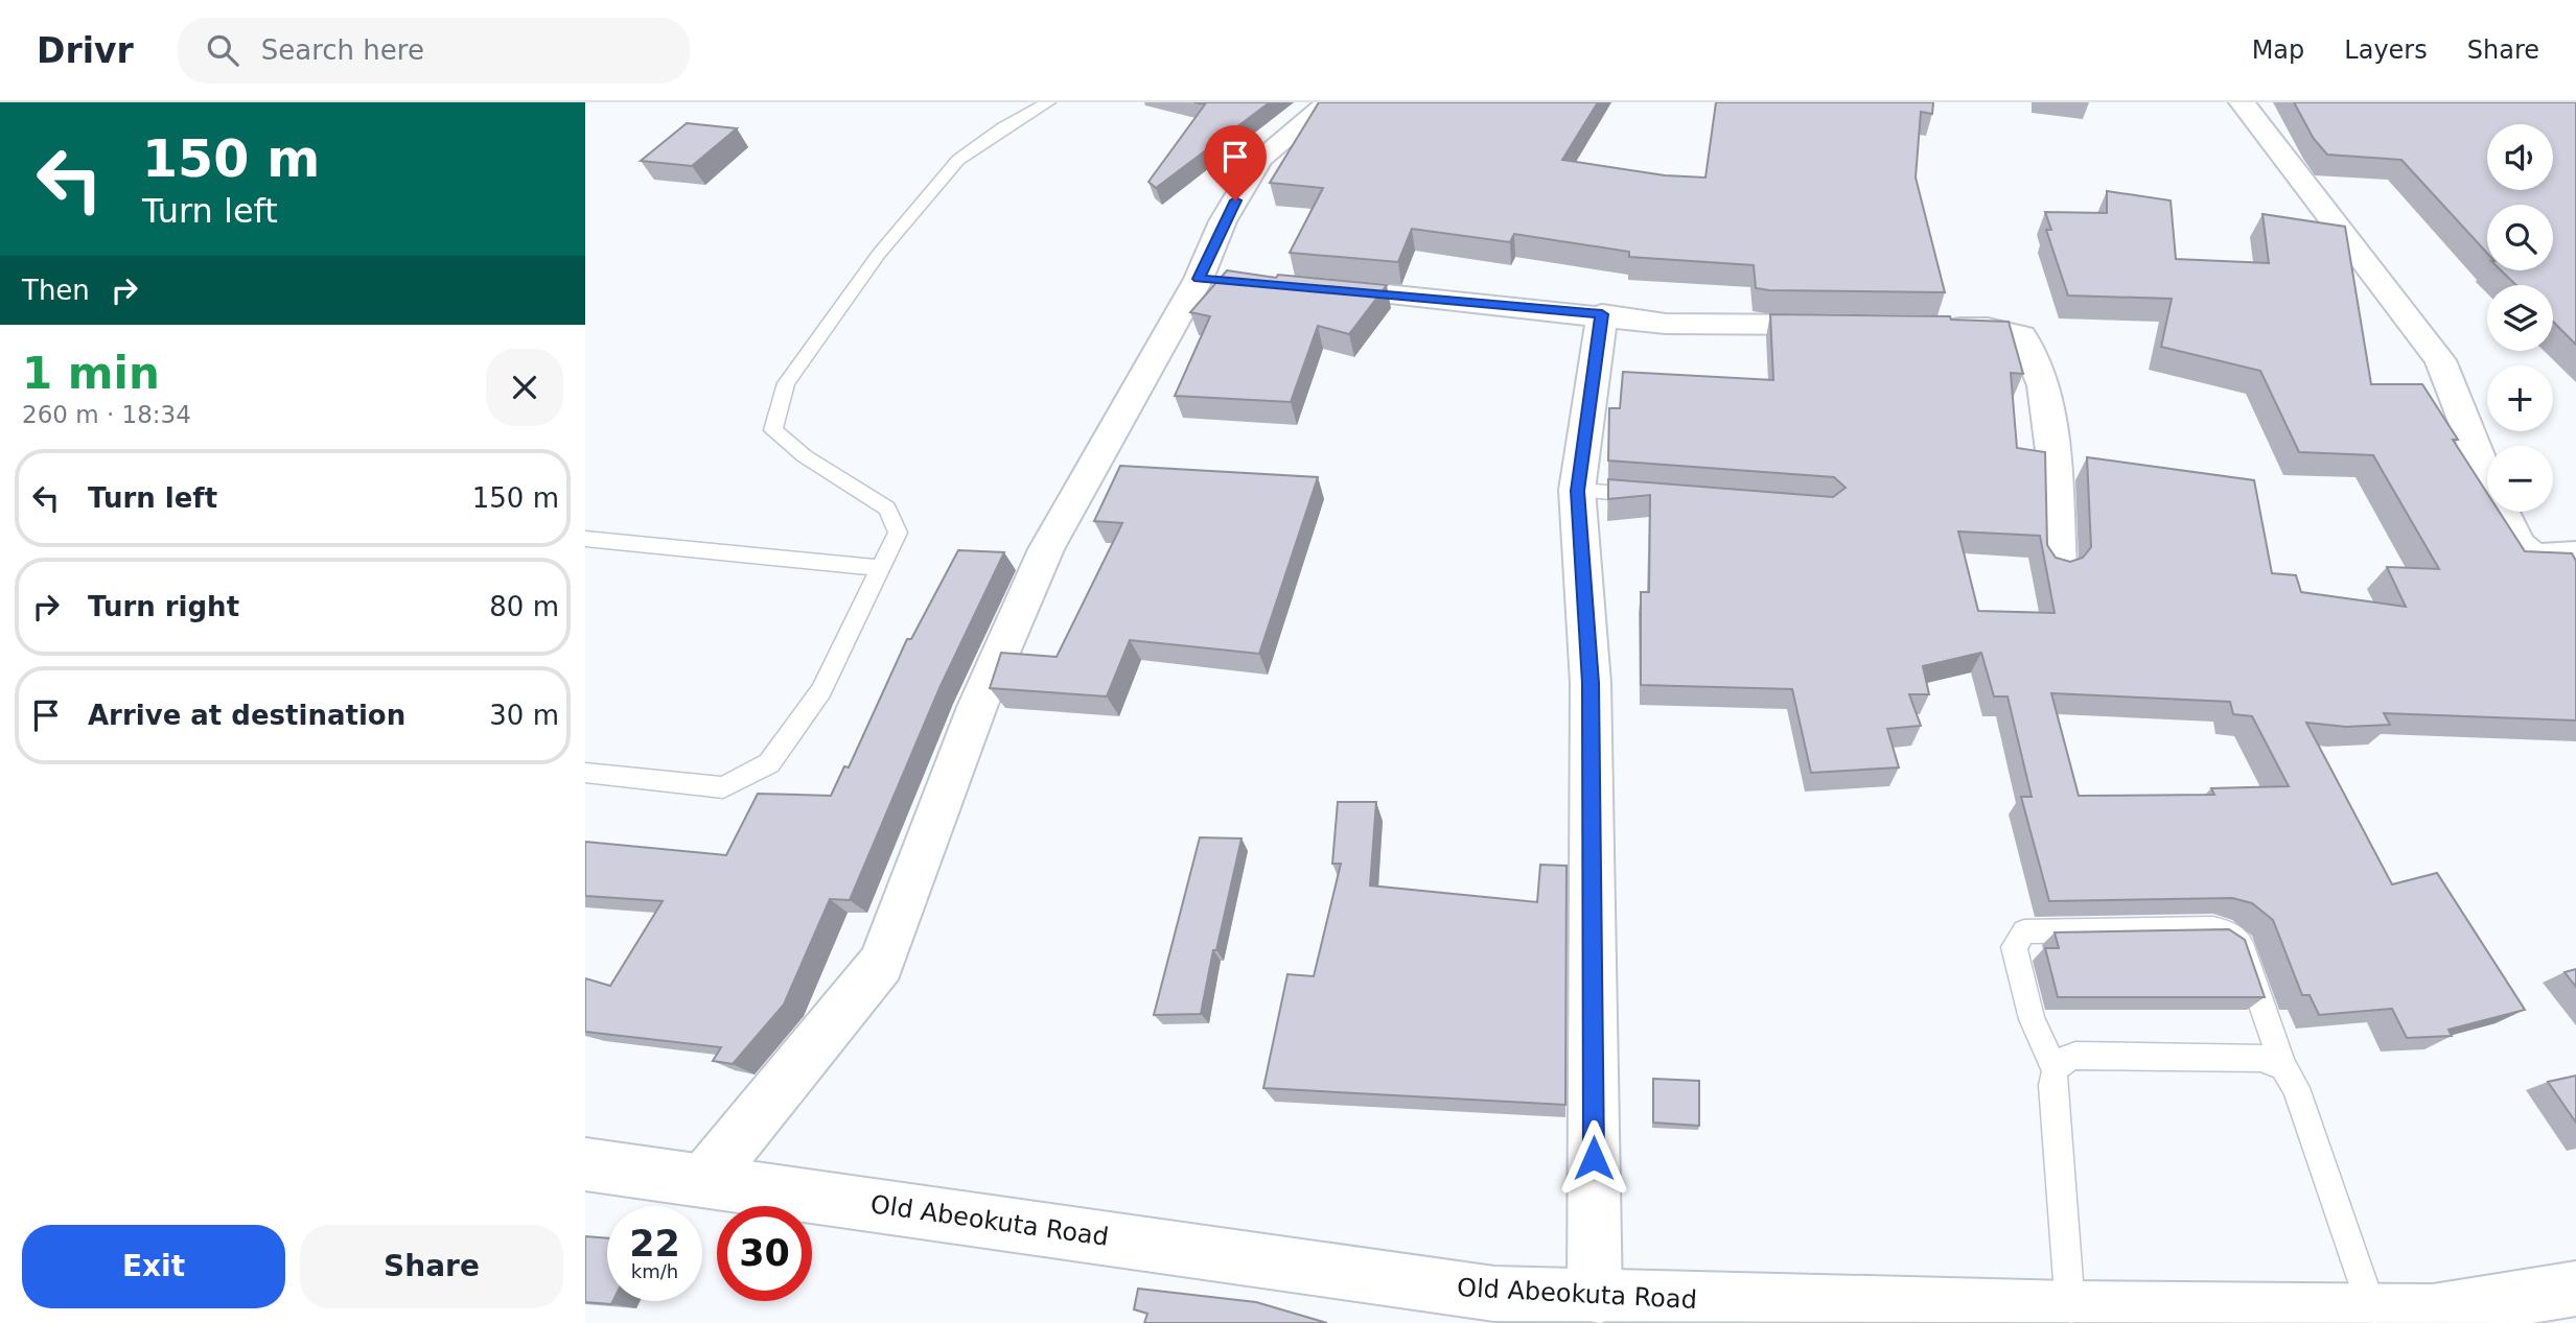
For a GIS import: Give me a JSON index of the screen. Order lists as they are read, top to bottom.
{
  "streets": {
    "main road": ["Old Abeokuta Road"]
  },
  "page": {
    "header": "Drivr",
    "search": "Search here",
    "nav": ["Map", "Layers", "Share"],
    "turn": ["150 m", "Turn left"],
    "map_buttons": ["+", "−"],
    "then": "Then",
    "heading": ["1 min", "260 m · 18:34"],
    "list": [
      {
        "name": "Turn left",
        "value": "150 m"
      },
      {
        "name": "Turn right",
        "value": "80 m"
      },
      {
        "name": "Arrive at destination",
        "value": "30 m"
      }
    ],
    "speed": "22 km/h",
    "limit": "30",
    "buttons": ["Exit", "Share"]
  }
}
